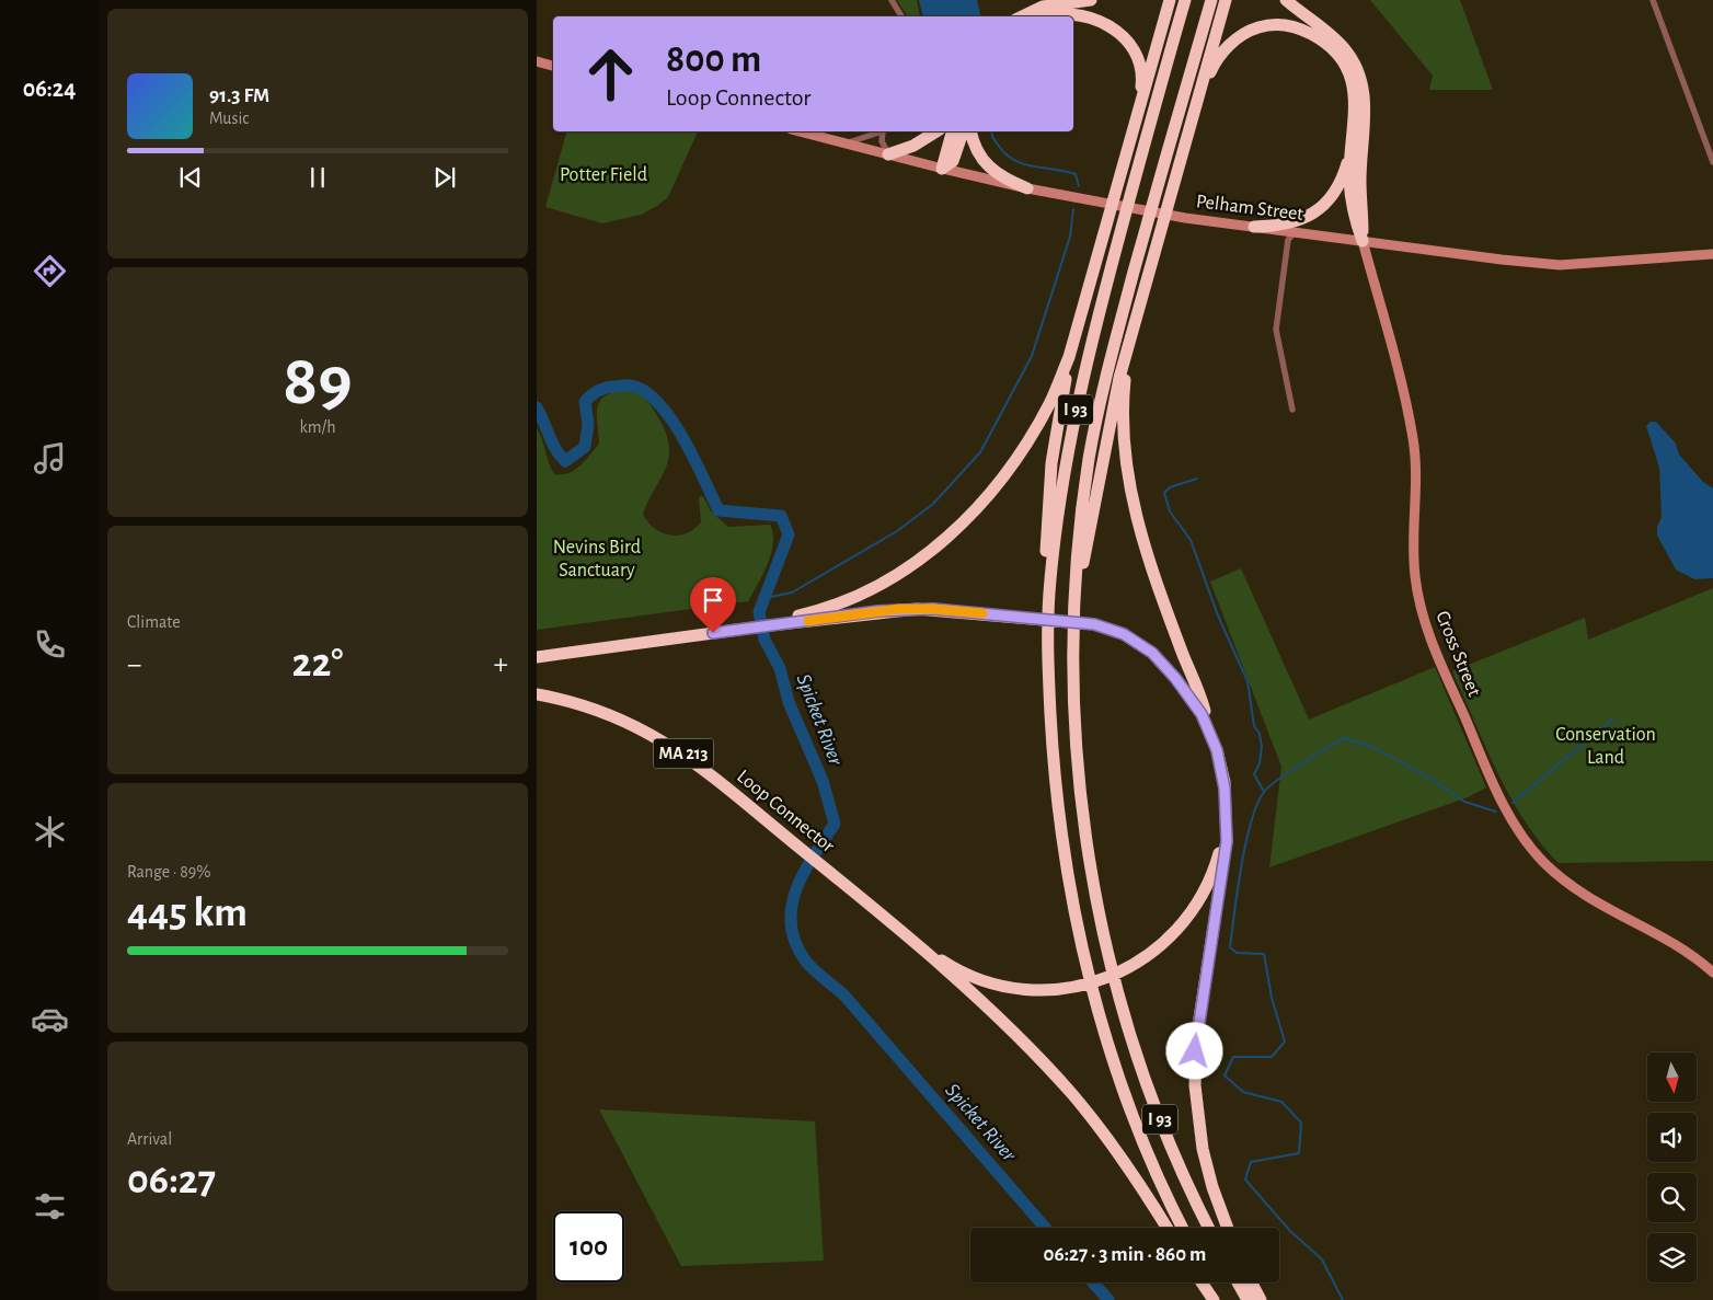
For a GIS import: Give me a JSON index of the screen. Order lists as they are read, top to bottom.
{
  "streets": {
    "highway": ["I 93", "MA 213", "Loop Connector"],
    "street": ["Pelham Street", "Cross Street"]
  },
  "crossings": [
    ["Pelham Street", "Cross Street"]
  ],
  "water": ["Spicket River"],
  "parks": ["Potter Field", "Nevins Bird Sanctuary", "Conservation Land"],
  "north": "bottom",
  "page": {
    "tabs": "06:24",
    "turn": ["800 m", "Loop Connector"],
    "song": ["91.3 FM", "Music"],
    "tile": [
      ["89", "km/h"],
      "Climate",
      ["Range · 89%", "445 km"],
      ["Arrival", "06:27"]
    ],
    "heat": ["−", "22°", "+"],
    "limit": "100",
    "trip": "06:27 · 3 min · 860 m"
  }
}
